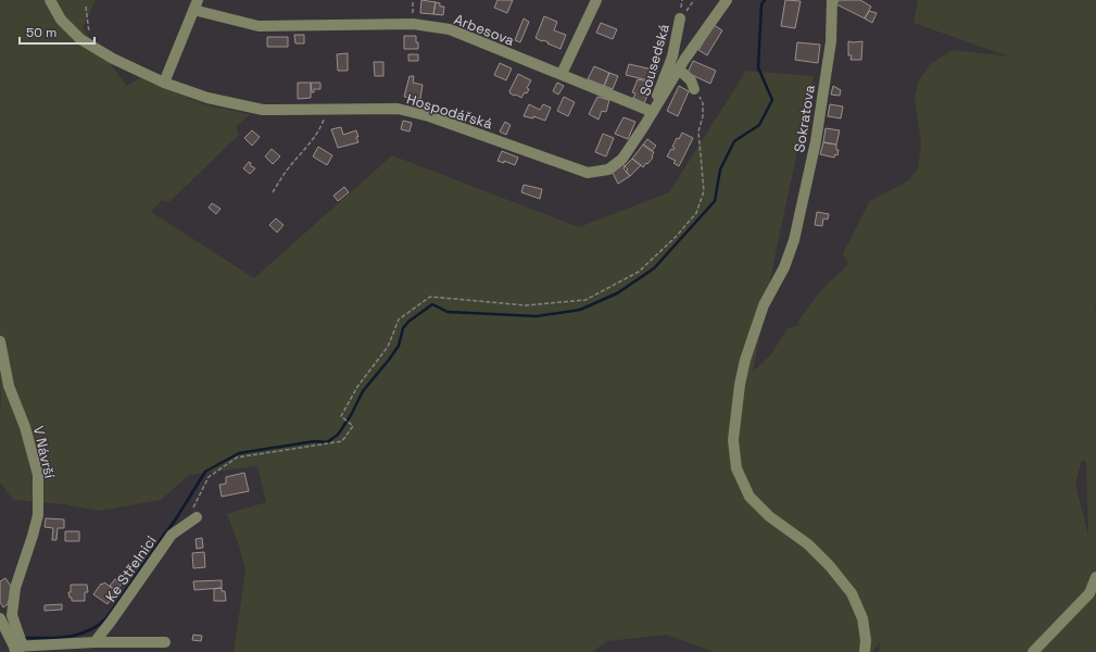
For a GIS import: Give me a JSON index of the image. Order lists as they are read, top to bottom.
{
  "streets": {
    "street": [
      "Arbesova",
      "Sousedská",
      "Hospodářská",
      "Sokratova",
      "V Návrší",
      "Ke Střelnici"
    ]
  },
  "crossings": [
    ["Arbesova", "Sousedská"],
    ["Arbesova", "Hospodářská"],
    ["Sousedská", "Hospodářská"]
  ],
  "scale_bar": "50 m"
}
